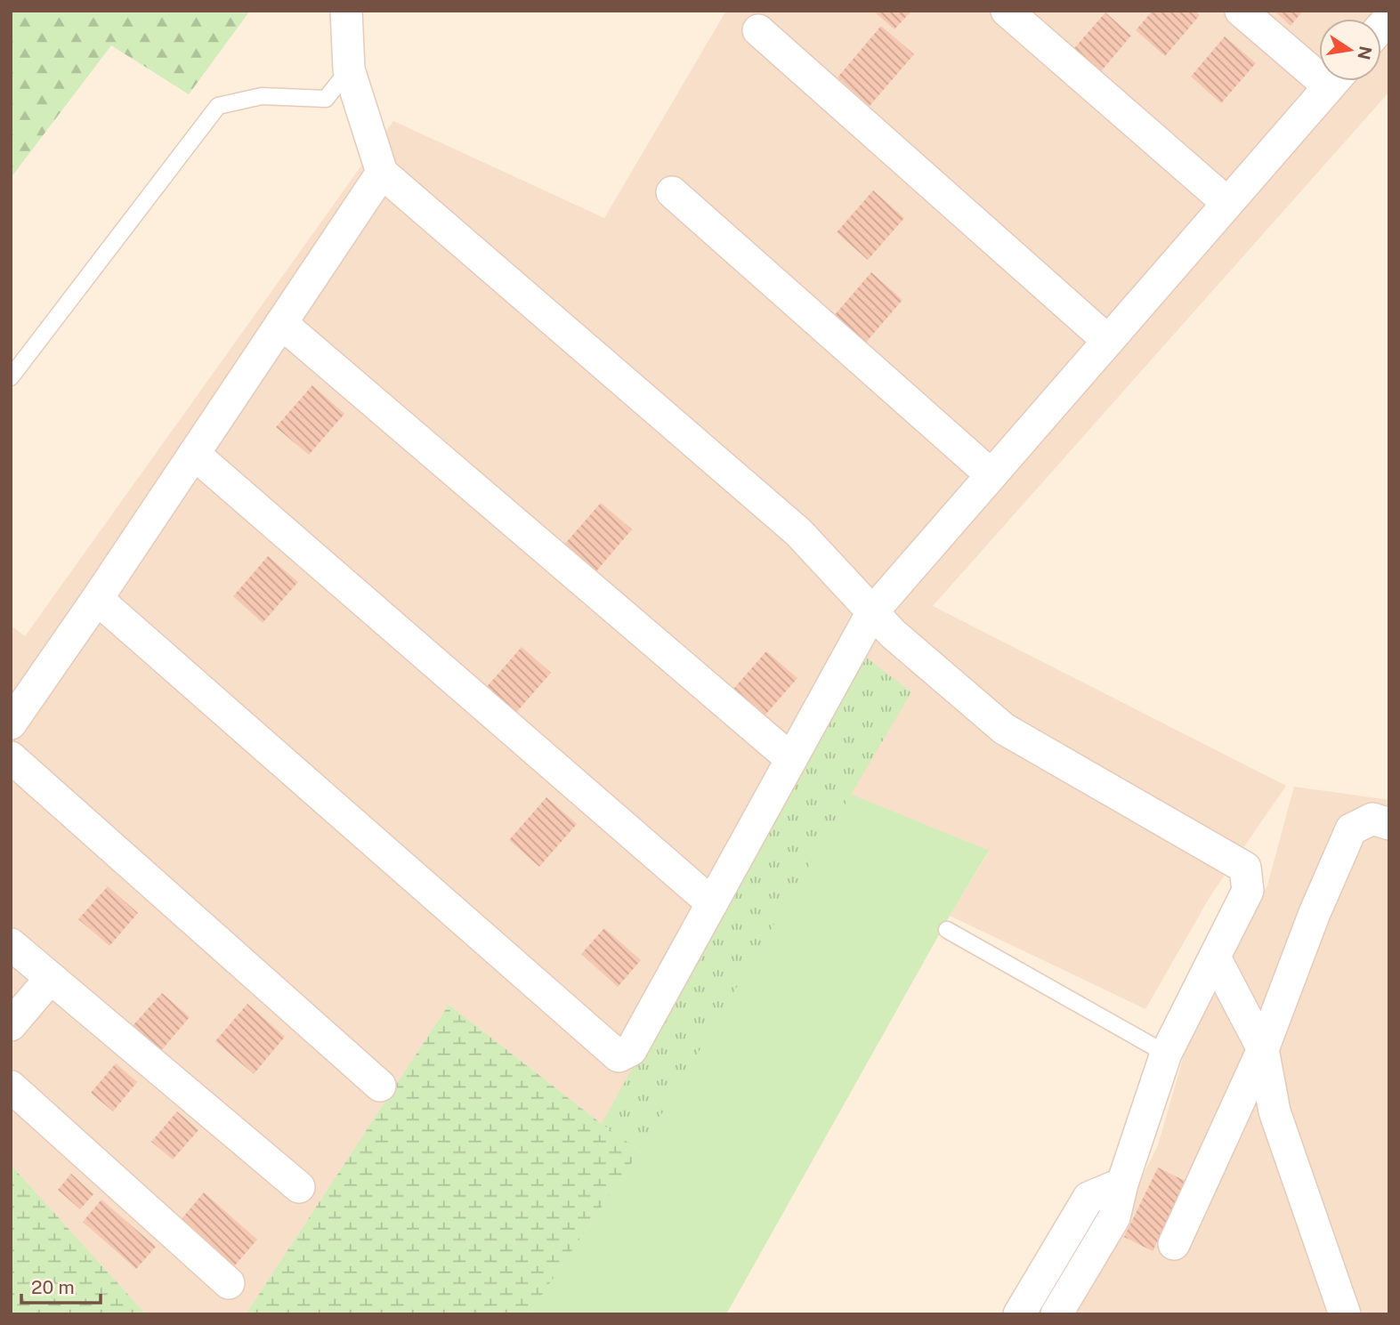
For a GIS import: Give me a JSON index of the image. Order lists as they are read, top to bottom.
{
  "scale_bar": "20 m",
  "north": "right"
}
